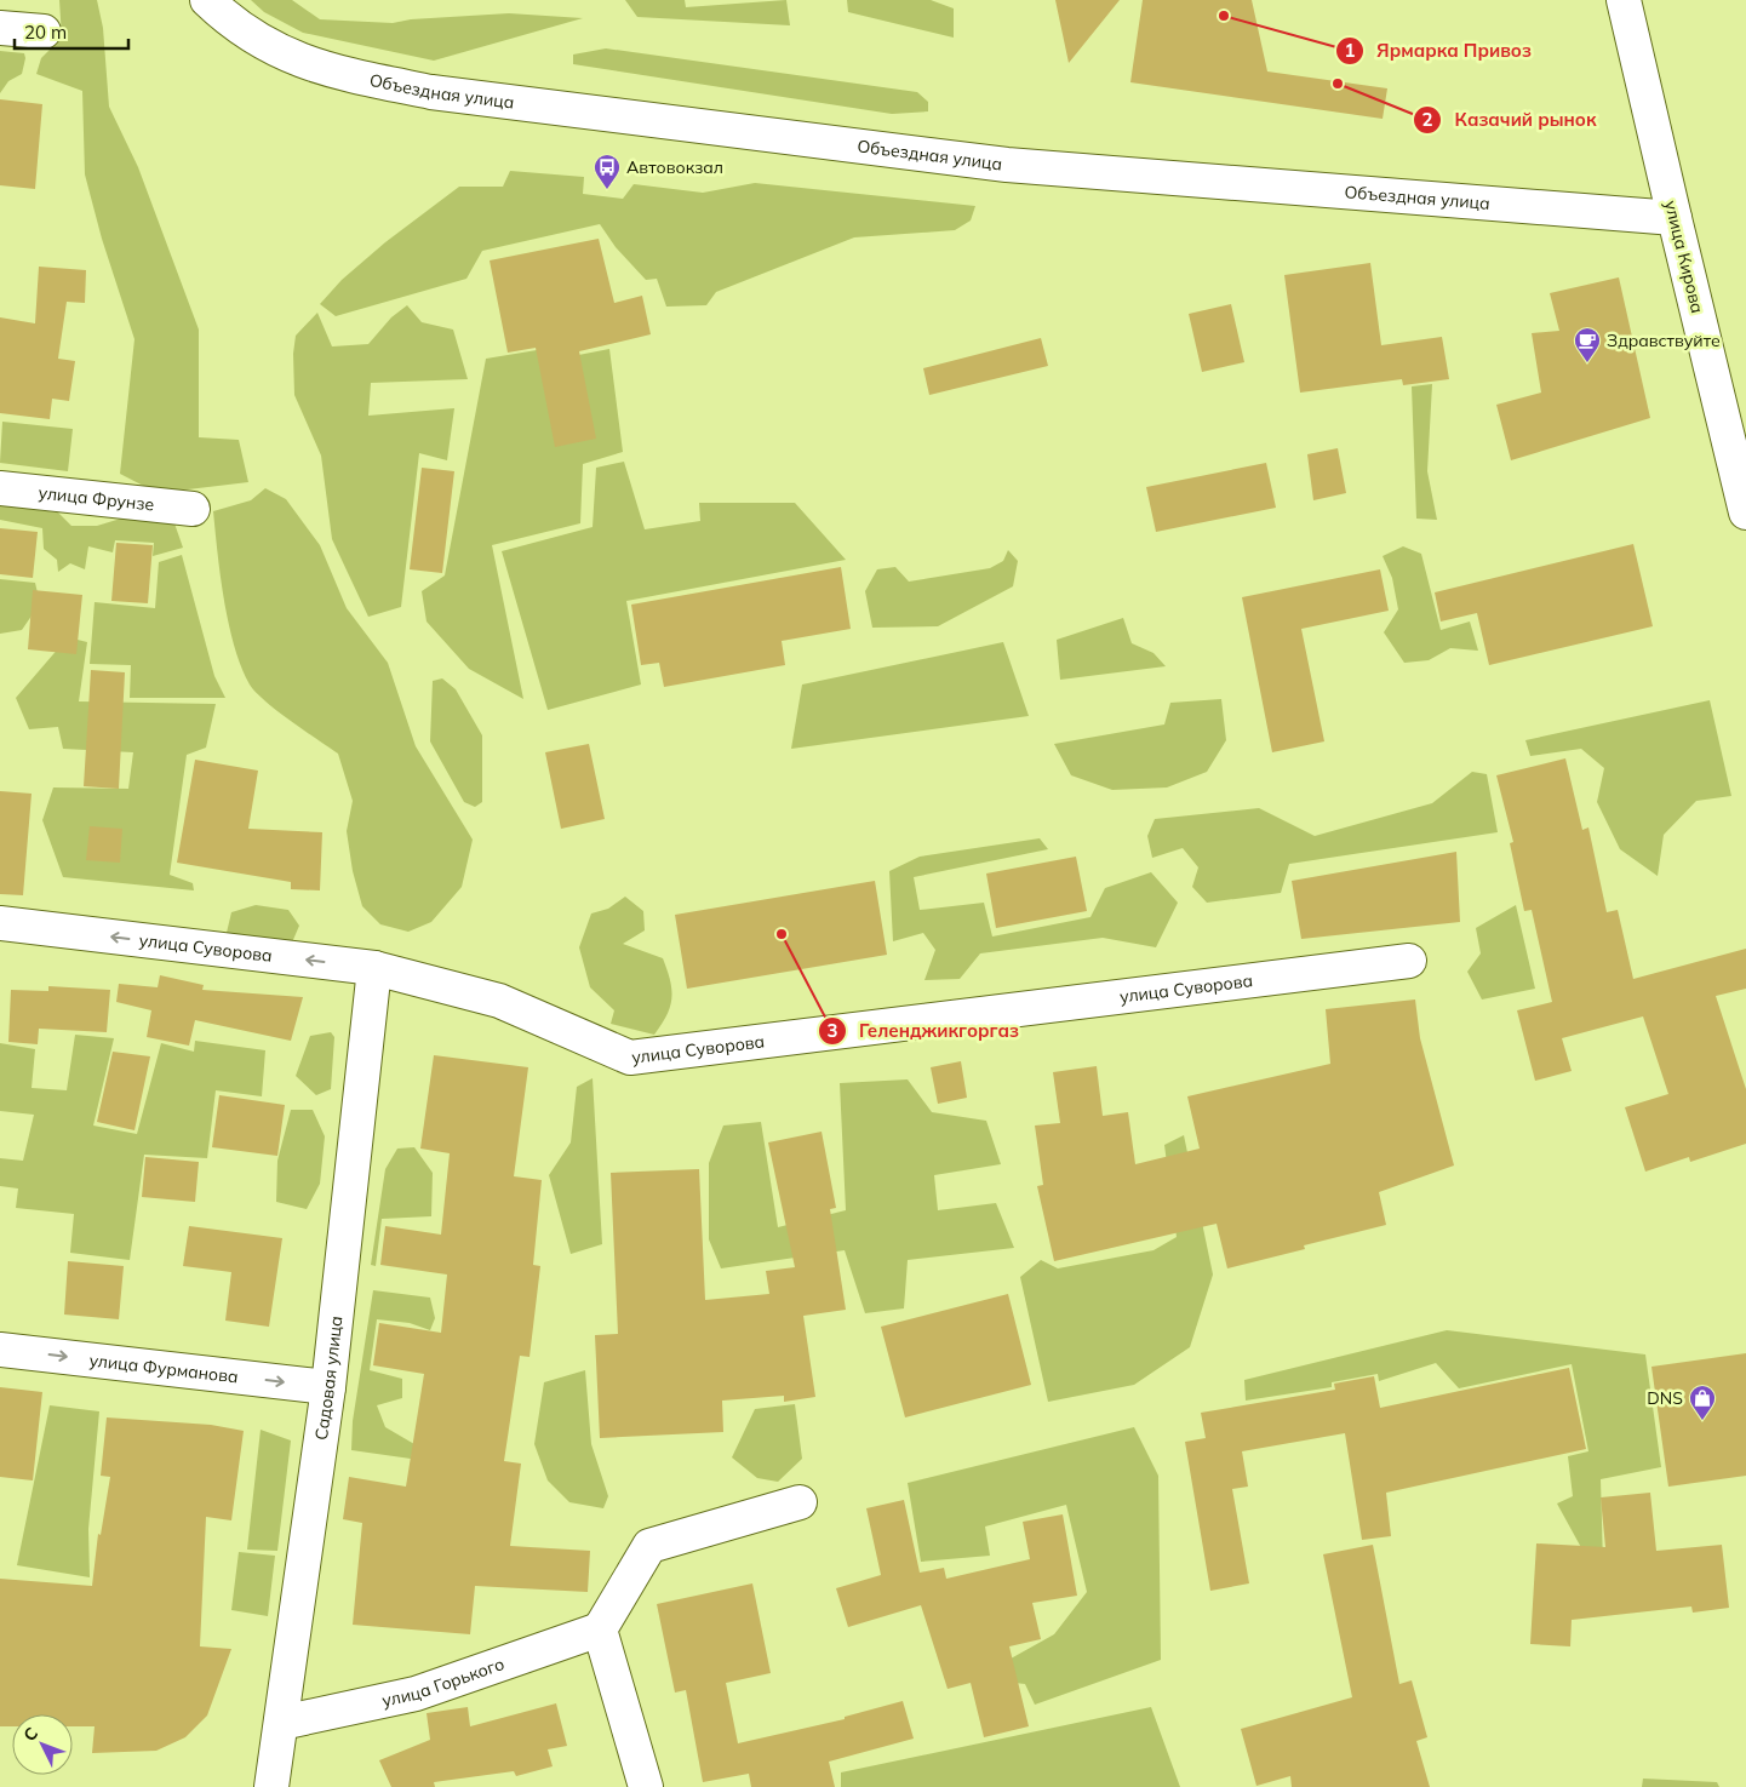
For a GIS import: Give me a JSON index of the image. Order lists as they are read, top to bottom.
{
  "streets": {
    "street": [
      "Объездная улица",
      "улица Кирова",
      "улица Фрунзе",
      "улица Суворова",
      "улица Фурманова",
      "Садовая улица",
      "улица Горького"
    ]
  },
  "crossings": [
    ["Объездная улица", "улица Кирова"],
    ["улица Суворова", "Садовая улица"],
    ["улица Фурманова", "Садовая улица"],
    ["Садовая улица", "улица Горького"]
  ],
  "one_way": ["улица Фурманова"],
  "places": {
    "other": ["Ярмарка Привоз", "Казачий рынок", "Геленджикгоргаз"],
    "bus stop": ["Автовокзал"],
    "cafe": ["Здравствуйте"],
    "shop": ["DNS"]
  },
  "scale_bar": "20 m",
  "north": "top left"
}
